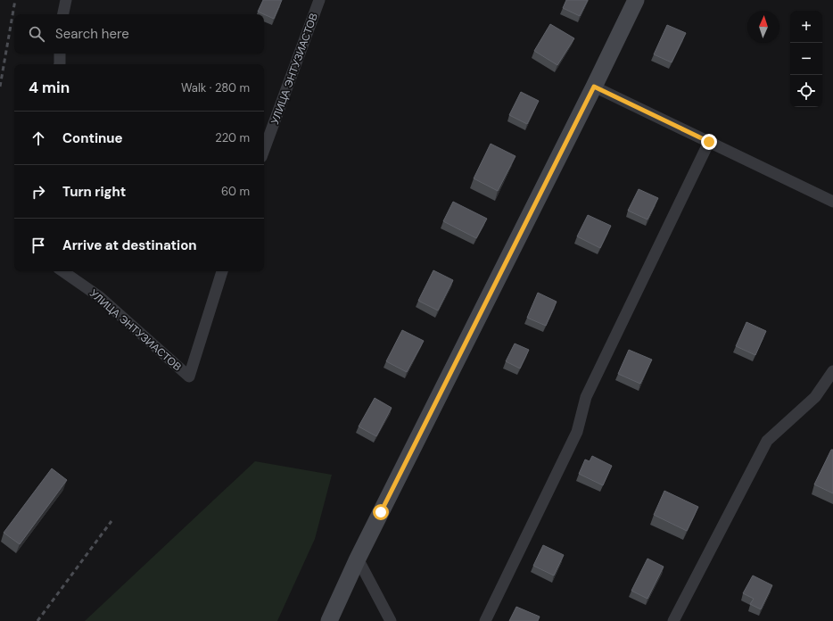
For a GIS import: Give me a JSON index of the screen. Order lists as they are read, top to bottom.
{
  "streets": {
    "street": ["УЛИЦА ЭНТУЗИАСТОВ"]
  },
  "north": "top",
  "page": {
    "map_buttons": ["+", "−"],
    "search": "Search here",
    "heading": ["4 min", "Walk · 280 m"],
    "list": [
      ["Continue", "220 m"],
      ["Turn right", "60 m"],
      "Arrive at destination"
    ]
  }
}
